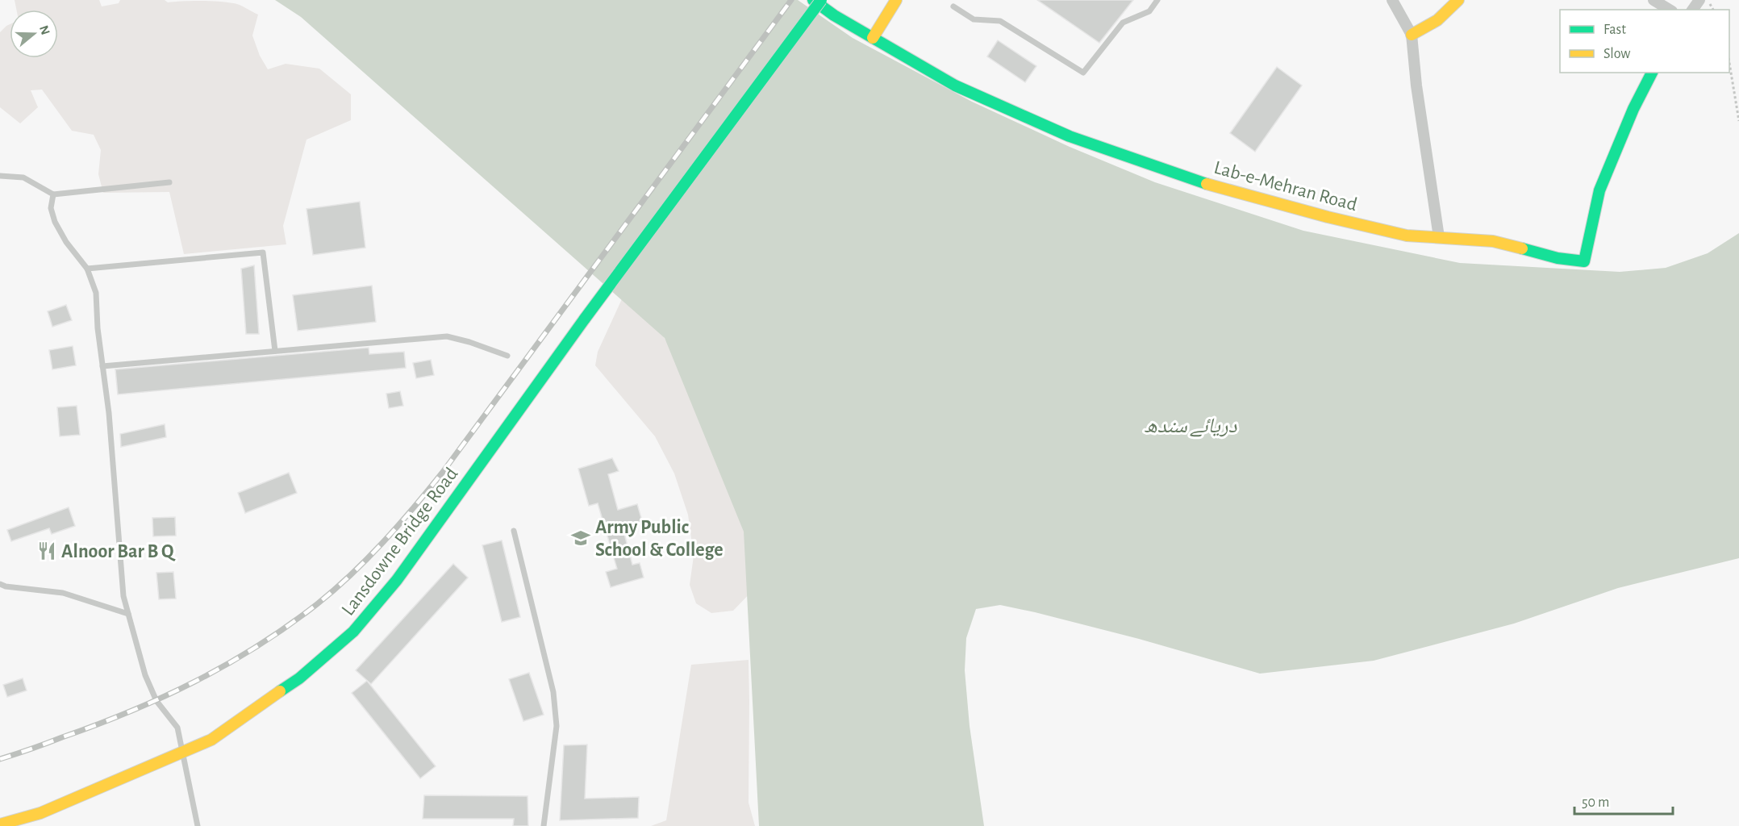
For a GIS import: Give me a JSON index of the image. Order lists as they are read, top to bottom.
{
  "streets": {
    "main road": ["Lab-e-Mehran Road", "Lansdowne Bridge Road"]
  },
  "water": ["دریائے سندھ"],
  "places": {
    "school or university": ["Army Public School & College"],
    "restaurant": ["Alnoor Bar B Q"]
  },
  "legend": ["Fast", "Slow"],
  "scale_bar": "50 m",
  "north": "right"
}
